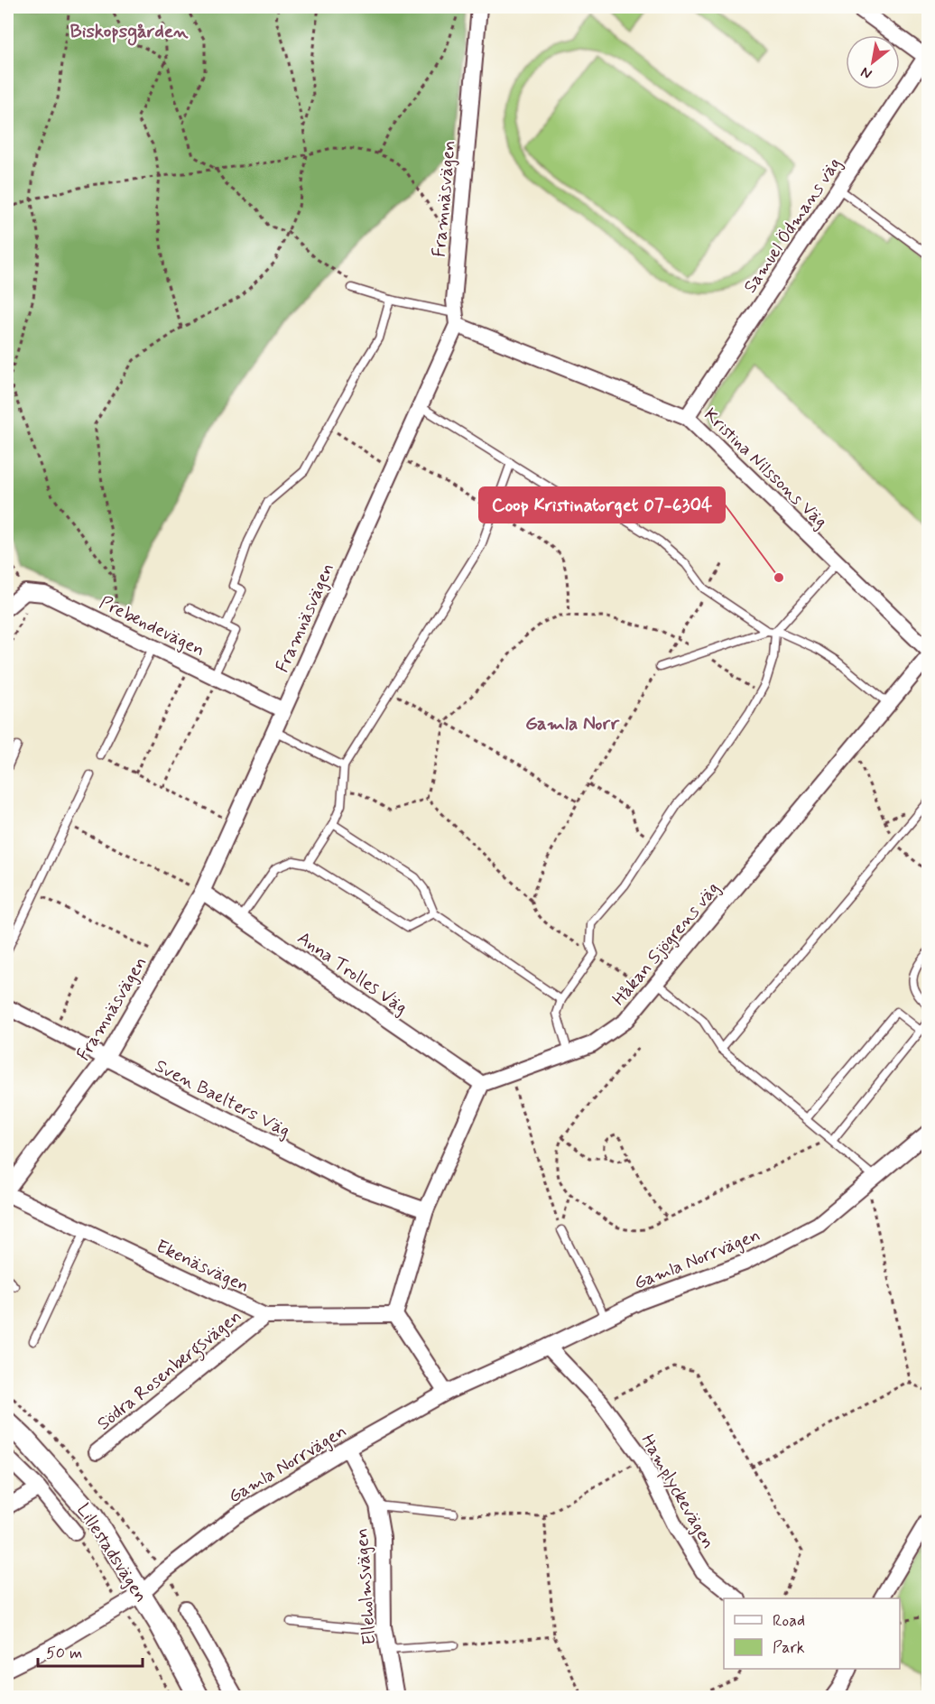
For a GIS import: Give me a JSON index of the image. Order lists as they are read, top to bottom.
{
  "streets": {
    "main road": ["Lillestadsvägen"],
    "street": [
      "Framnäsvägen",
      "Samuel Ödmans väg",
      "Kristina Nilssons Väg",
      "Prebendevägen",
      "Håkan Sjögrens väg",
      "Anna Trolles Väg",
      "Sven Baelters Väg",
      "Gamla Norrvägen",
      "Ekenäsvägen",
      "Södra Rosenbergsvägen",
      "Hamplyckevägen",
      "Elleholmsvägen"
    ]
  },
  "crossings": [
    ["Framnäsvägen", "Kristina Nilssons Väg"],
    ["Framnäsvägen", "Prebendevägen"],
    ["Framnäsvägen", "Anna Trolles Väg"],
    ["Framnäsvägen", "Sven Baelters Väg"],
    ["Samuel Ödmans väg", "Kristina Nilssons Väg"],
    ["Håkan Sjögrens väg", "Anna Trolles Väg"],
    ["Gamla Norrvägen", "Hamplyckevägen"],
    ["Gamla Norrvägen", "Lillestadsvägen"],
    ["Gamla Norrvägen", "Elleholmsvägen"],
    ["Ekenäsvägen", "Södra Rosenbergsvägen"]
  ],
  "districts": ["Biskopsgården", "Gamla Norr"],
  "places": ["Coop Kristinatorget 07-6304"],
  "legend": ["Road", "Park"],
  "scale_bar": "50 m",
  "north": "bottom left"
}
